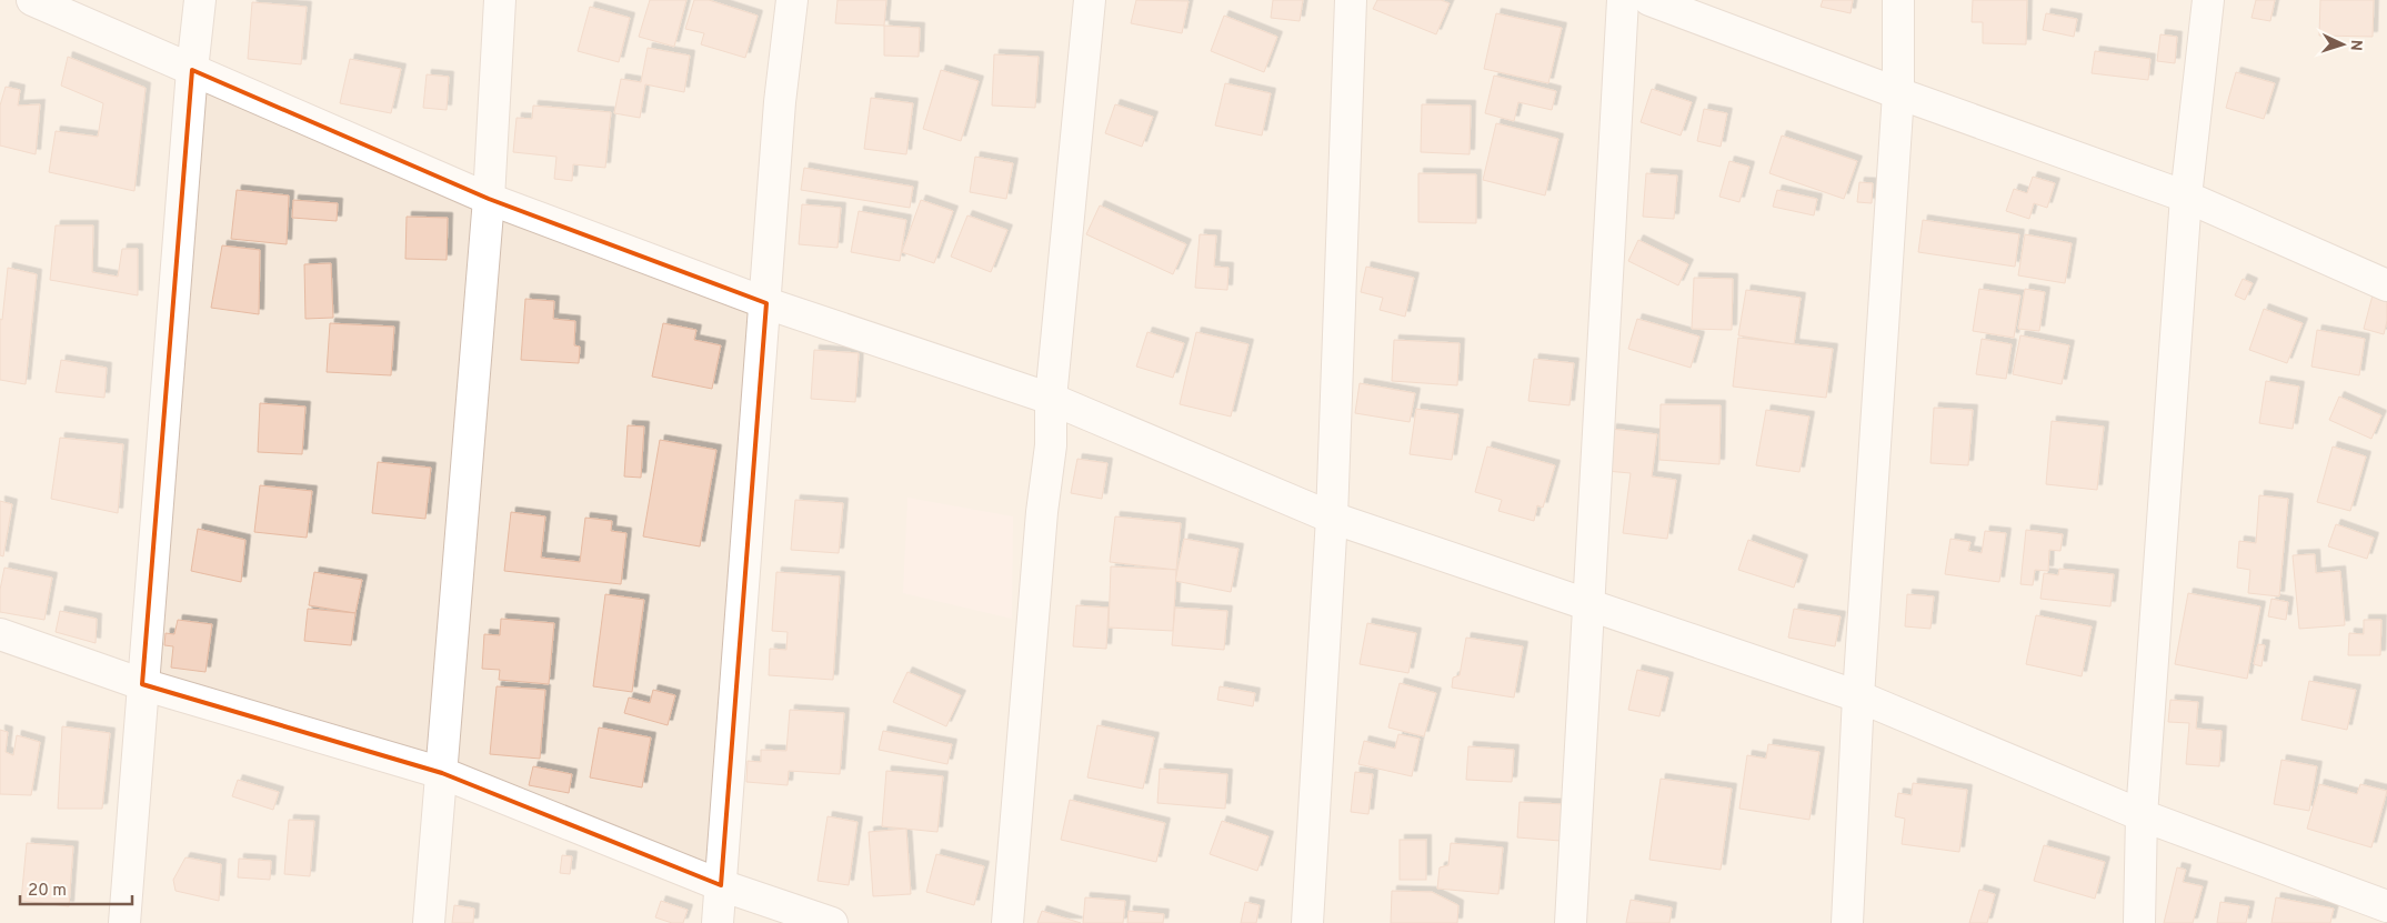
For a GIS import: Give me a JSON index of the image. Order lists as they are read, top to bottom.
{
  "scale_bar": "20 m",
  "north": "right"
}
